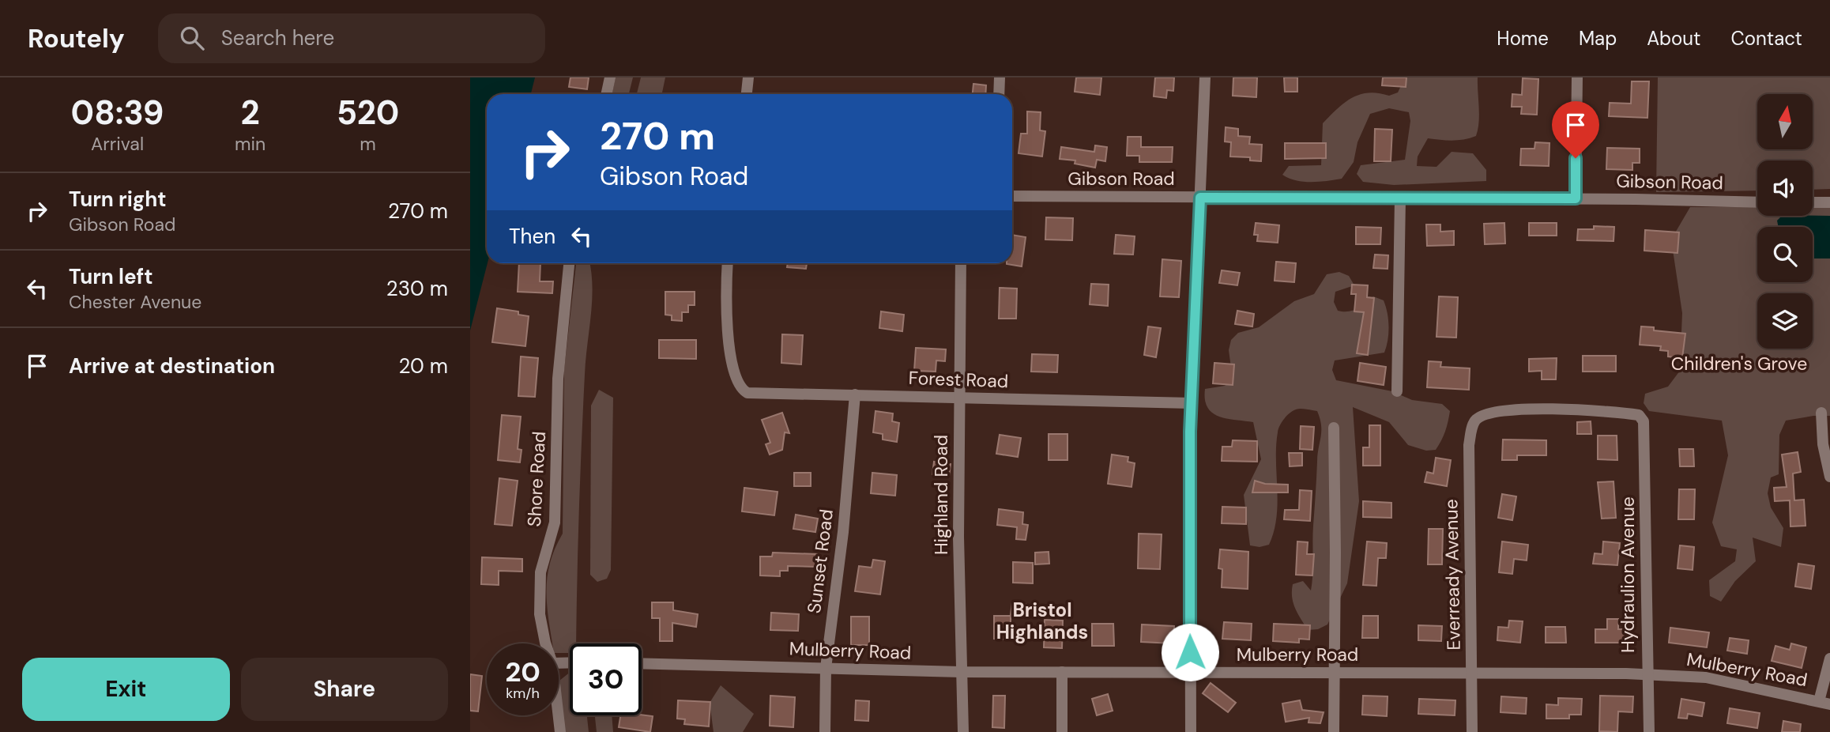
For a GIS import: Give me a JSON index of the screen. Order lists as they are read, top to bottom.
{
  "streets": {
    "street": [
      "Gibson Road",
      "Forest Road",
      "Shore Road",
      "Highland Road",
      "Sunset Road",
      "Everready Avenue",
      "Hydraulion Avenue",
      "Mulberry Road"
    ]
  },
  "crossings": [
    ["Forest Road", "Highland Road"],
    ["Forest Road", "Sunset Road"],
    ["Highland Road", "Mulberry Road"],
    ["Sunset Road", "Mulberry Road"],
    ["Everready Avenue", "Hydraulion Avenue"],
    ["Everready Avenue", "Mulberry Road"],
    ["Hydraulion Avenue", "Mulberry Road"]
  ],
  "districts": ["Bristol Highlands"],
  "parks": ["Children's Grove"],
  "north": "top",
  "page": {
    "header": "Routely",
    "search": "Search here",
    "nav": [
      "Home",
      "Map",
      "About",
      "Contact"
    ],
    "eta": [
      "08:39",
      "Arrival",
      "2",
      "min",
      "520",
      "m"
    ],
    "turn": ["270 m", "Gibson Road"],
    "list": [
      {
        "name": "Turn right",
        "note": "Gibson Road",
        "value": "270 m"
      },
      {
        "name": "Turn left",
        "note": "Chester Avenue",
        "value": "230 m"
      },
      {
        "name": "Arrive at destination",
        "value": "20 m"
      }
    ],
    "then": "Then",
    "speed": "20 km/h",
    "limit": "30",
    "buttons": ["Exit", "Share"]
  }
}
